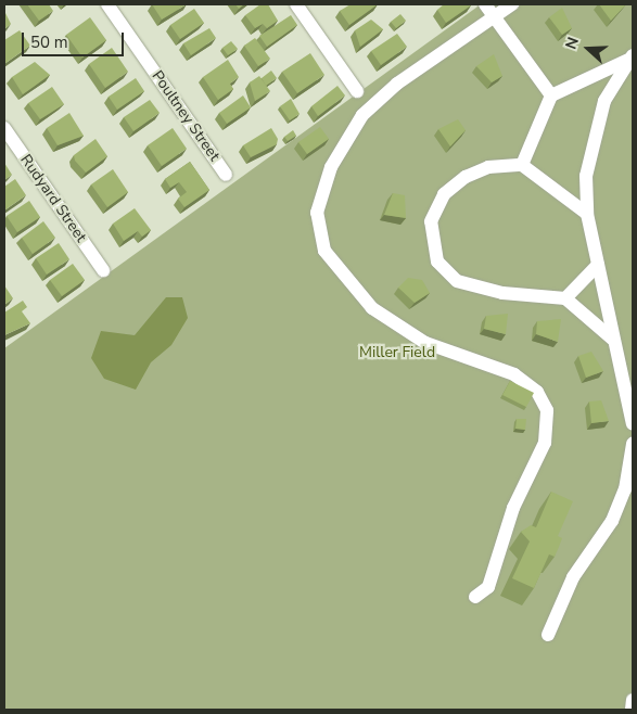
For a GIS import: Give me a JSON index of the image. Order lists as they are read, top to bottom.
{
  "streets": {
    "street": ["Poultney Street", "Rudyard Street"]
  },
  "parks": ["Miller Field"],
  "scale_bar": "50 m",
  "north": "left"
}
